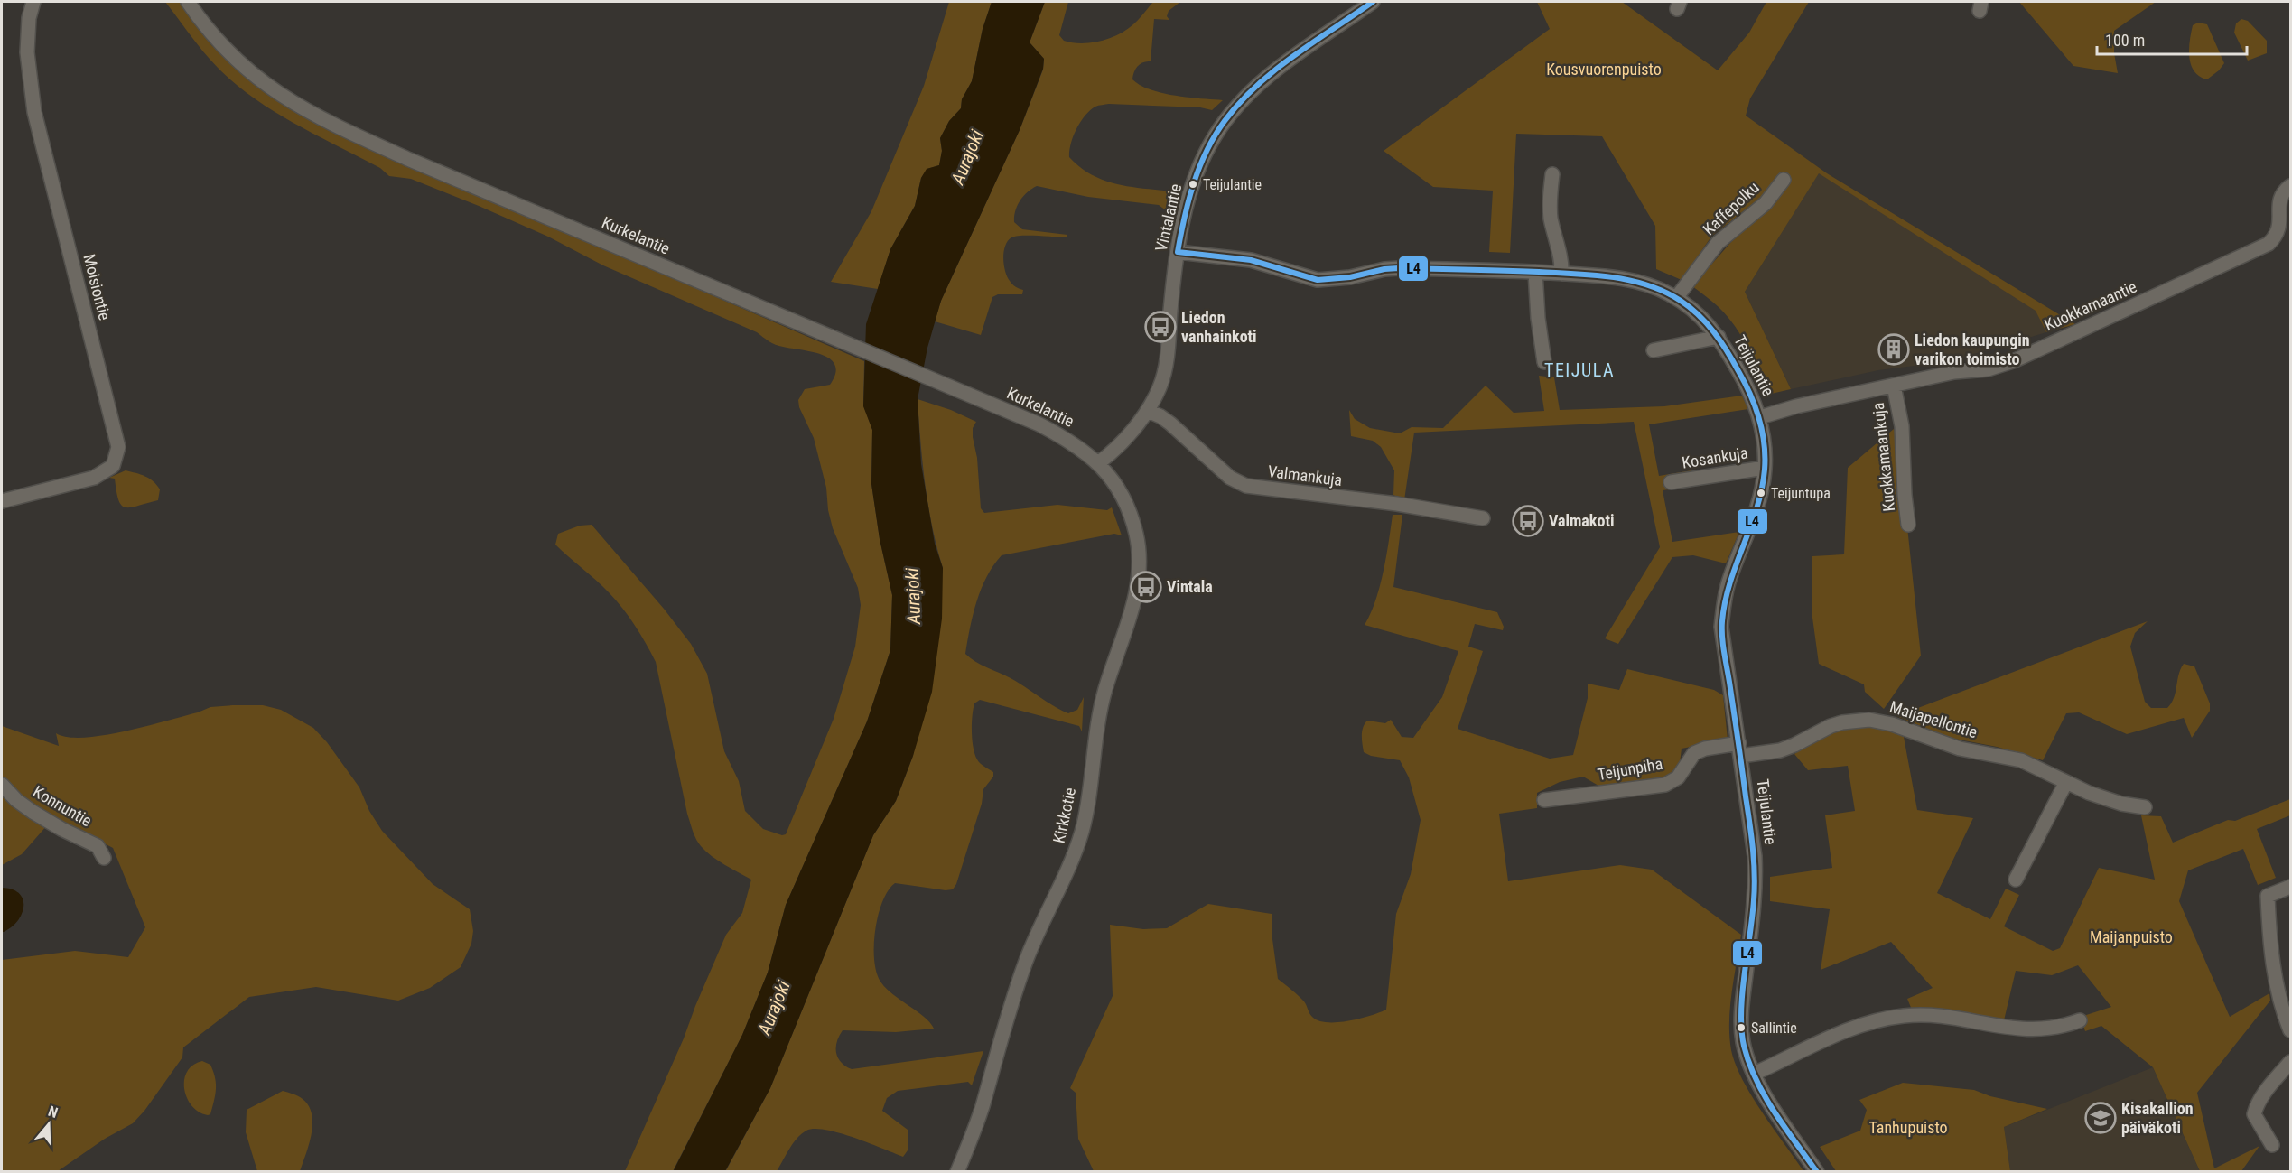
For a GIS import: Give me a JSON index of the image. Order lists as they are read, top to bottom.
{
  "streets": {
    "street": [
      "Kaffepolku",
      "Vintalantie",
      "Kurkelantie",
      "Moisiontie",
      "Kuokkamaantie",
      "Teijulantie",
      "Kuokkamaankuja",
      "Kosankuja",
      "Valmankuja",
      "Maijapellontie",
      "Teijunpiha",
      "Konnuntie",
      "Kirkkotie"
    ]
  },
  "crossings": [
    ["Kaffepolku", "Teijulantie"],
    ["Vintalantie", "Kurkelantie"],
    ["Vintalantie", "Teijulantie"],
    ["Vintalantie", "Valmankuja"],
    ["Vintalantie", "Kirkkotie"],
    ["Kurkelantie", "Kirkkotie"],
    ["Kuokkamaantie", "Teijulantie"],
    ["Kuokkamaantie", "Kuokkamaankuja"],
    ["Teijulantie", "Kosankuja"],
    ["Teijulantie", "Maijapellontie"],
    ["Teijulantie", "Teijunpiha"],
    ["Maijapellontie", "Teijunpiha"]
  ],
  "districts": ["TEIJULA"],
  "water": ["Aurajoki"],
  "parks": ["Kousvuorenpuisto", "Maijanpuisto", "Tanhupuisto"],
  "places": {
    "other": ["Teijulantie", "Teijuntupa", "Sallintie"],
    "bus stop": ["Liedon vanhainkoti", "Valmakoti", "Vintala"],
    "building": ["Liedon kaupungin varikon toimisto"],
    "school or university": ["Kisakallion päiväkoti"]
  },
  "lines": ["transit line L4"],
  "scale_bar": "100 m",
  "north": "top"
}
